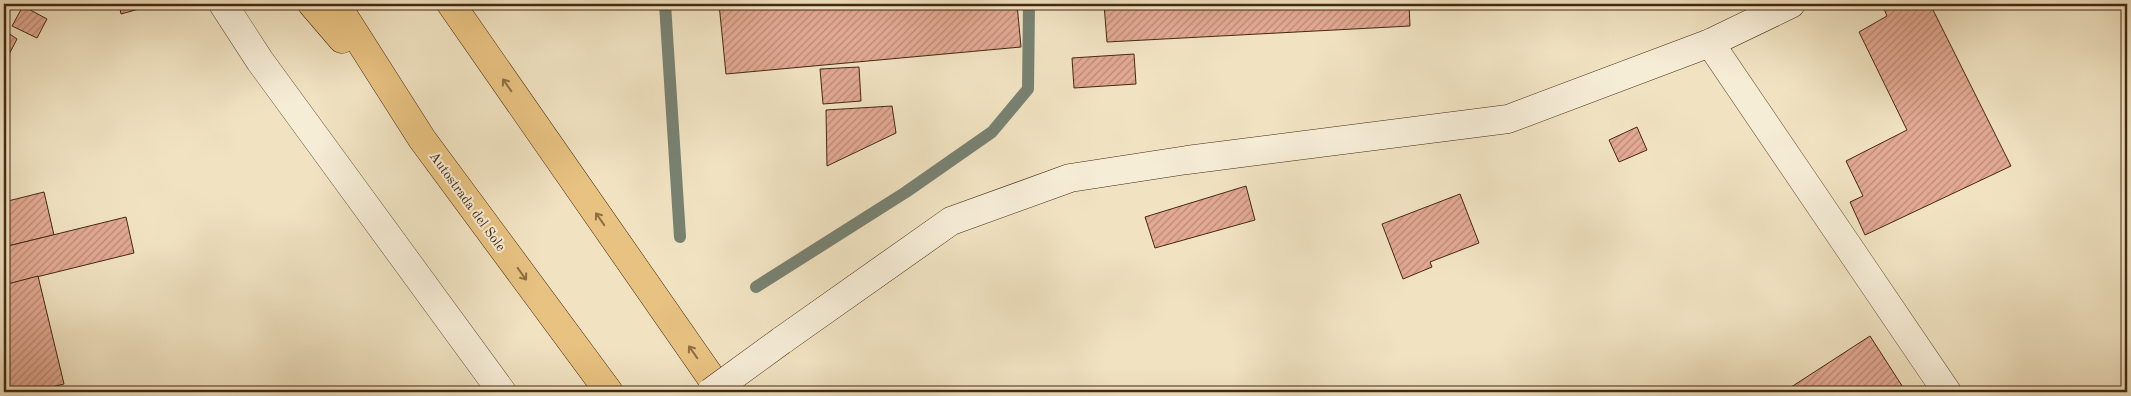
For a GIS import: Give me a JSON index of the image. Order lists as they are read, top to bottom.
{
  "streets": {
    "highway": ["Autostrada del Sole"]
  }
}
